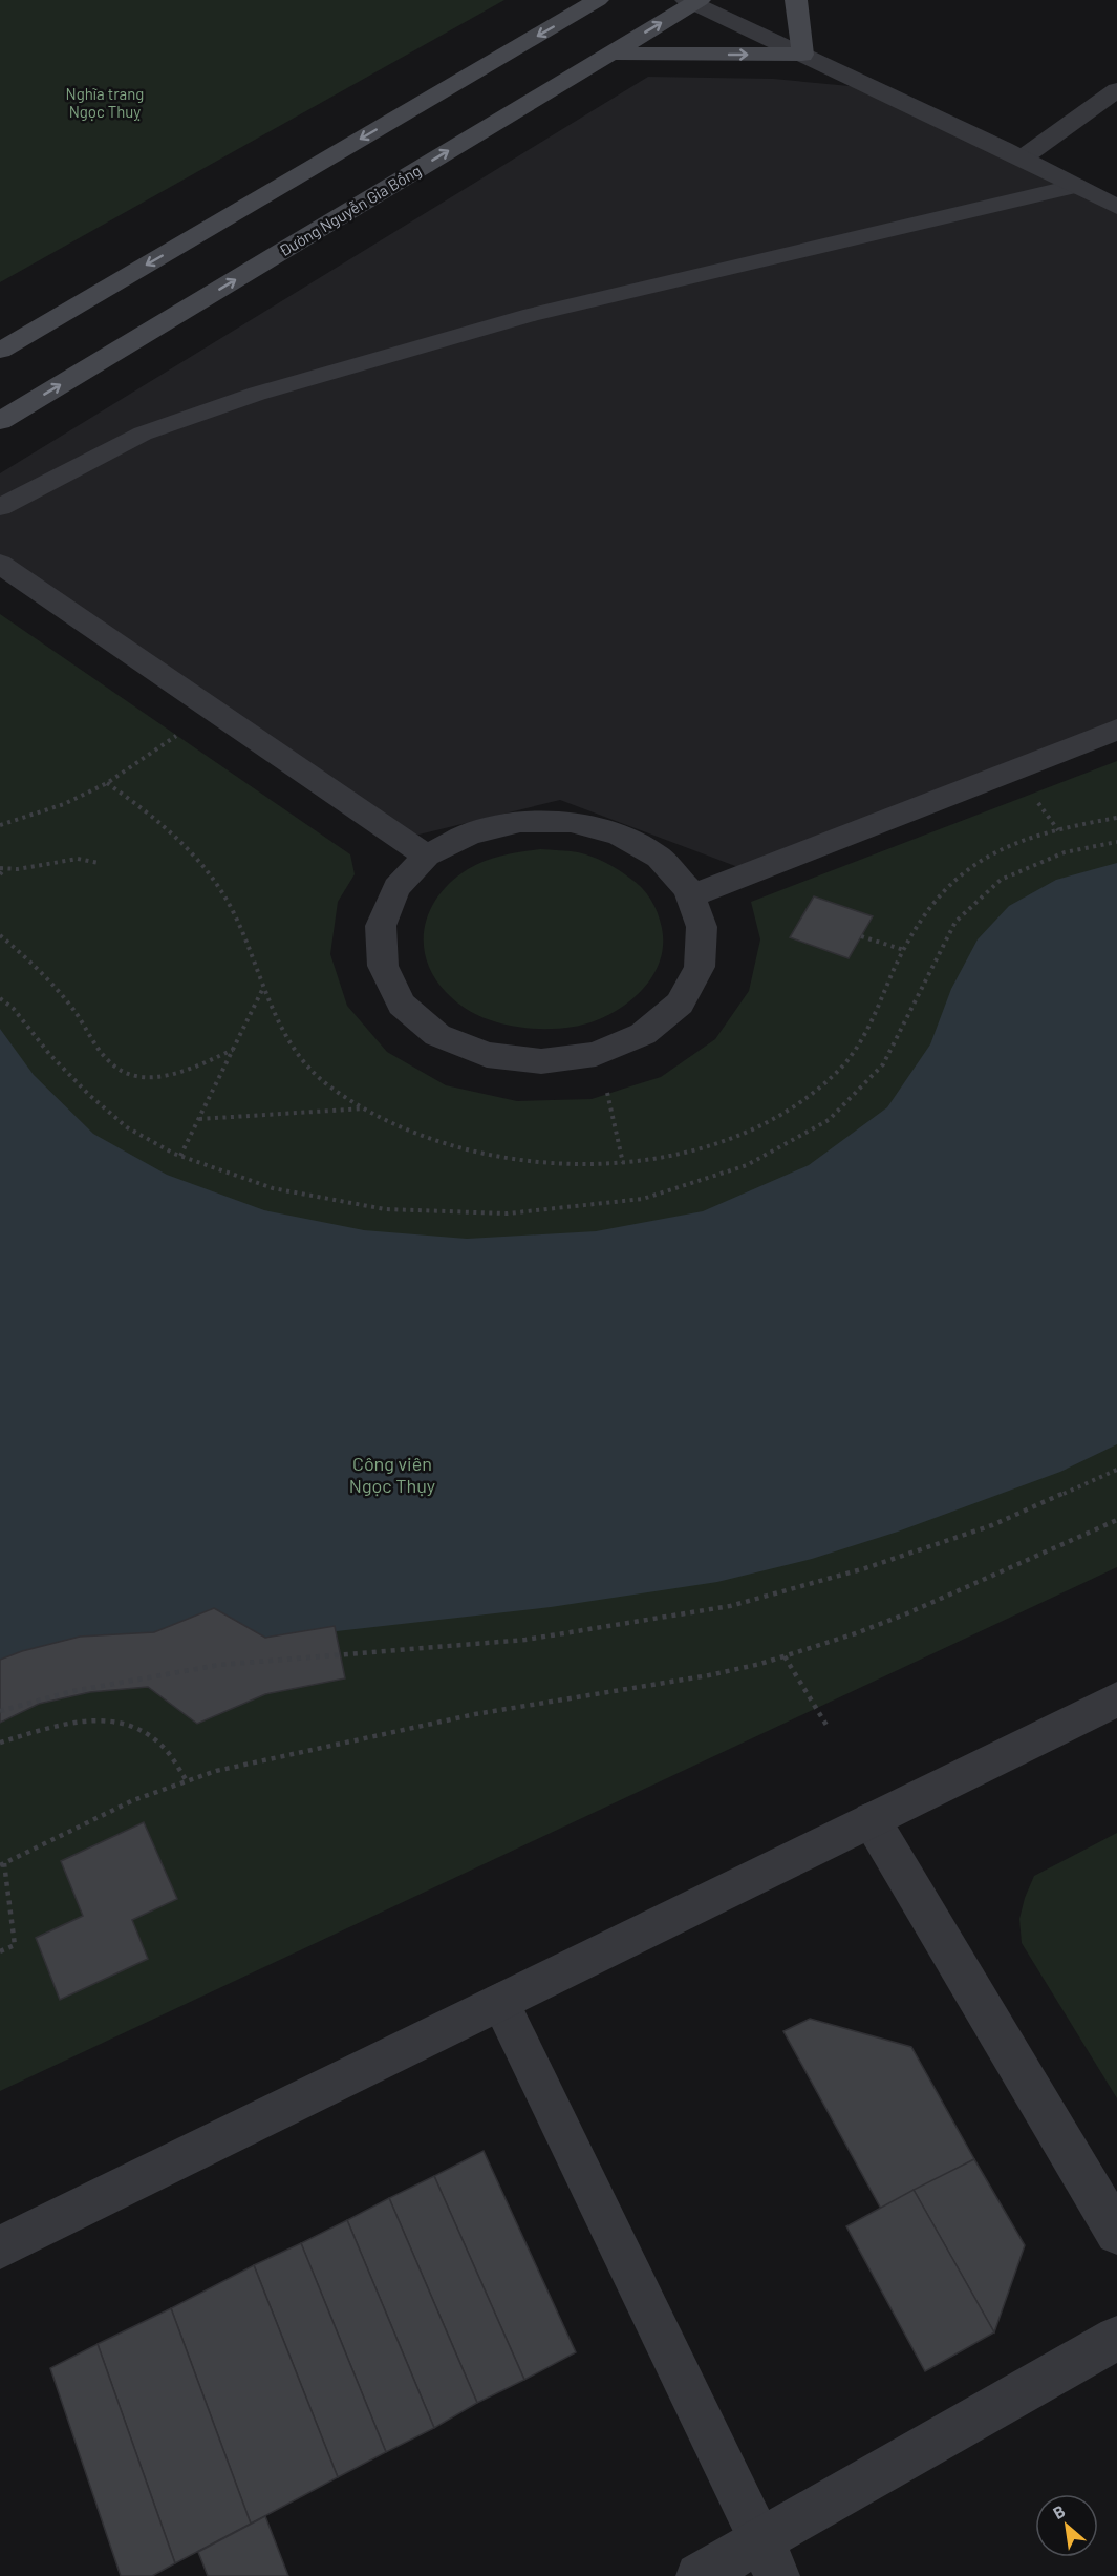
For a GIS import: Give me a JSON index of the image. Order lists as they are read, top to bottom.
{
  "streets": {
    "main road": ["Đường Nguyễn Gia Bồng"]
  },
  "parks": ["Nghĩa trang Ngọc Thuỵ", "Công viên Ngọc Thụy"],
  "north": "top left"
}
